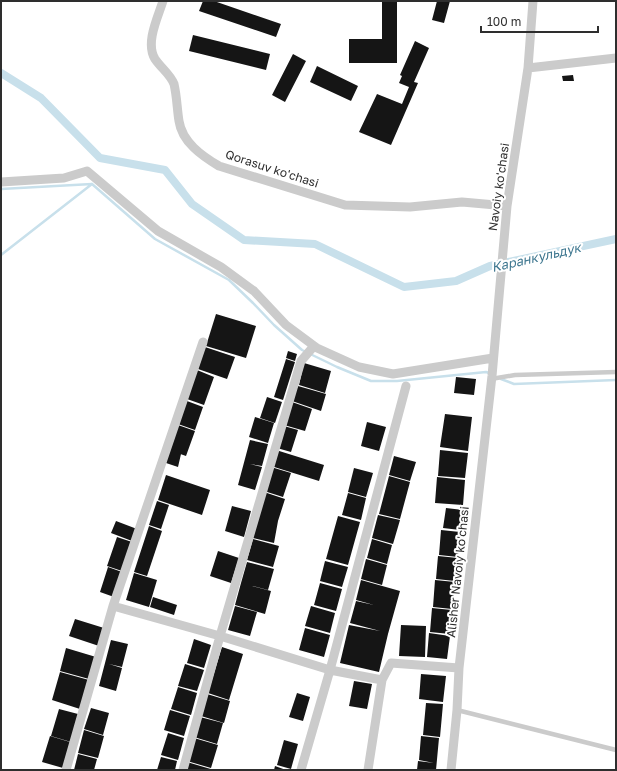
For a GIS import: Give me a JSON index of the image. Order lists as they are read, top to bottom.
{
  "streets": {
    "street": ["Qorasuv ko'chasi", "Navoiy ko'chasi", "Alisher Navoiy ko'chasi"]
  },
  "crossings": [
    ["Qorasuv ko'chasi", "Navoiy ko'chasi"],
    ["Navoiy ko'chasi", "Alisher Navoiy ko'chasi"]
  ],
  "water": ["Каранкульдук"],
  "scale_bar": "100 m"
}
